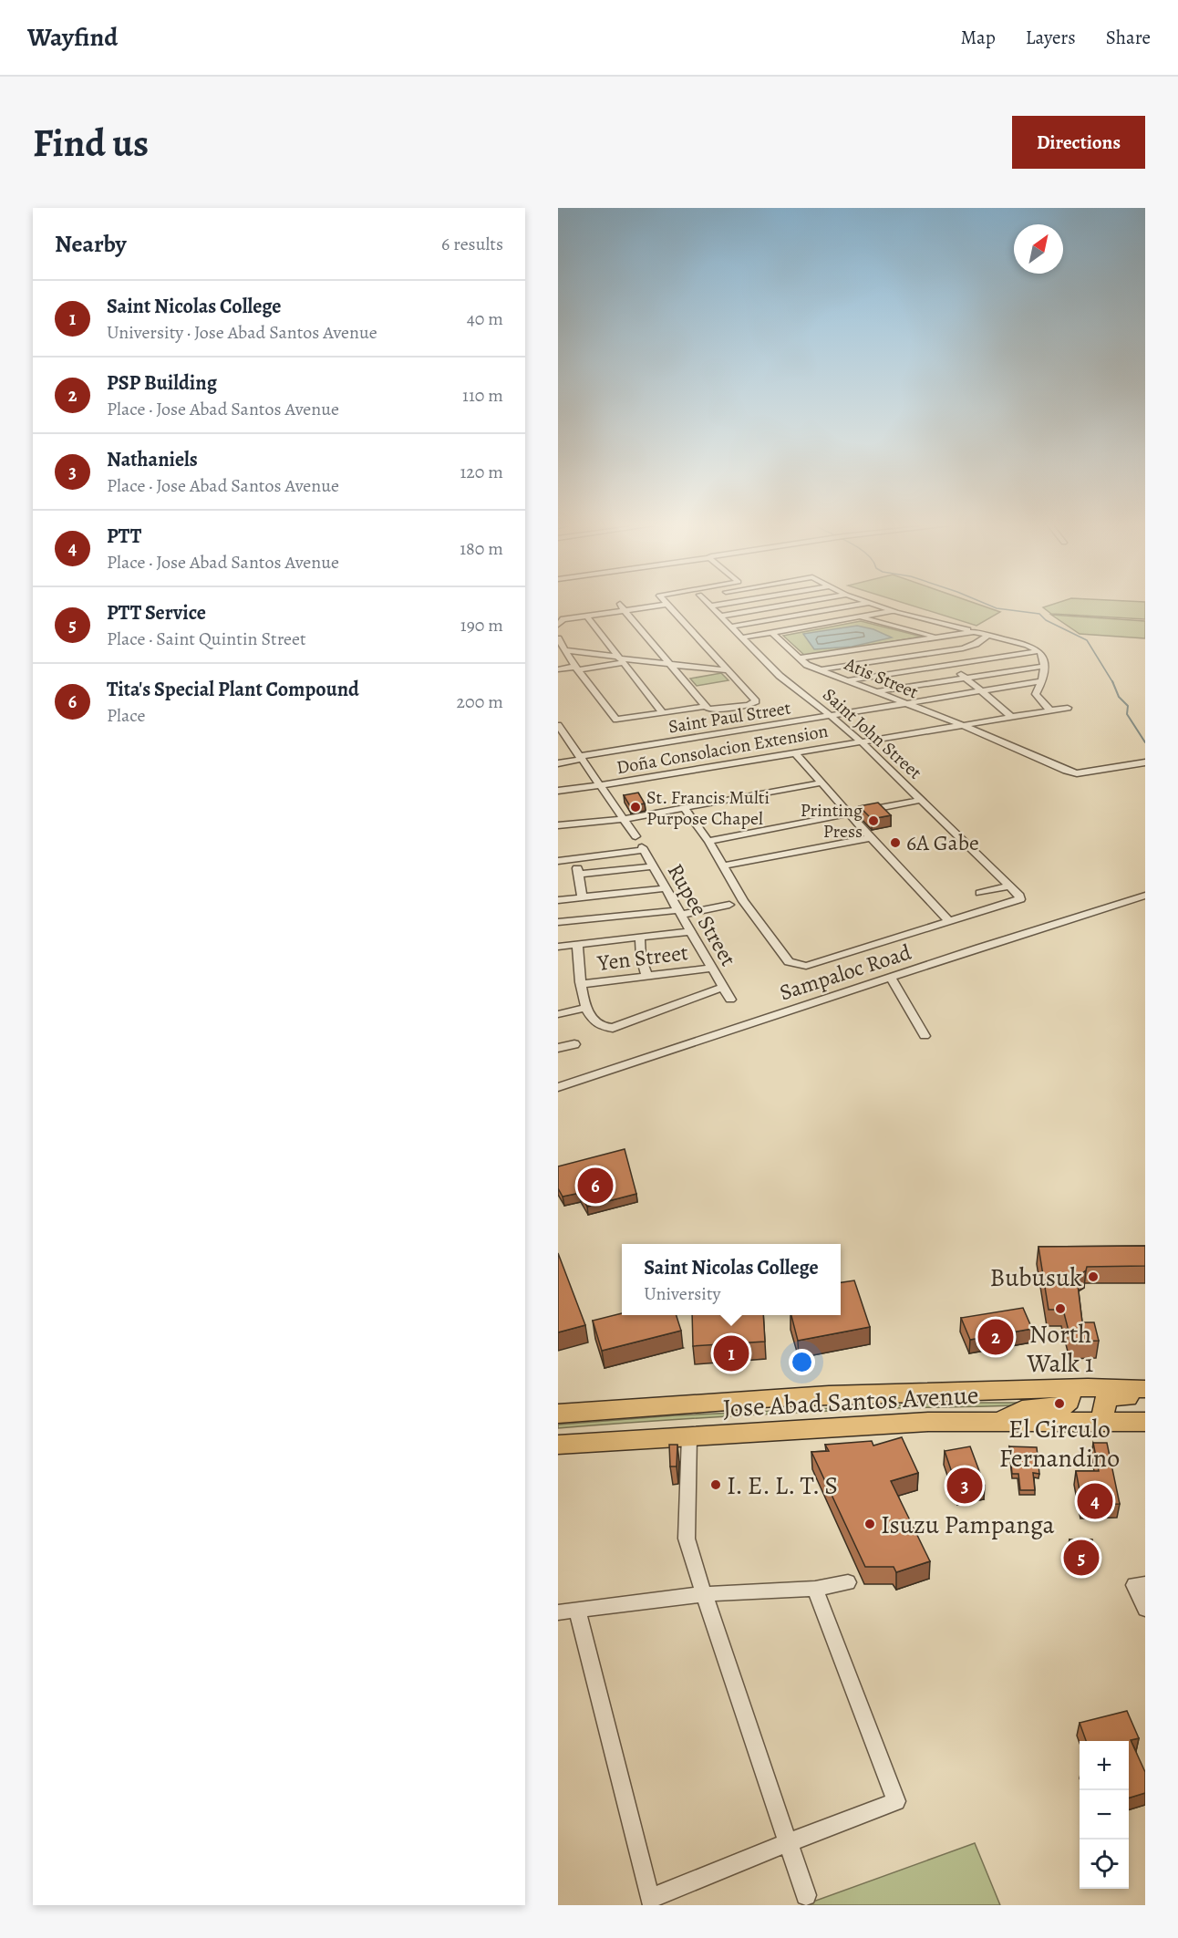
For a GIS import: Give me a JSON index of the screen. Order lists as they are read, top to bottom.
{
  "streets": {
    "highway": ["Jose Abad Santos Avenue"],
    "street": [
      "Atis Street",
      "Saint Paul Street",
      "Saint John Street",
      "Doña Consolacion Extension",
      "Rupee Street",
      "Yen Street",
      "Sampaloc Road"
    ]
  },
  "crossings": [
    ["Atis Street", "Saint Paul Street"],
    ["Atis Street", "Doña Consolacion Extension"],
    ["Saint Paul Street", "Saint John Street"],
    ["Saint John Street", "Doña Consolacion Extension"],
    ["Rupee Street", "Yen Street"]
  ],
  "places": [
    "St. Francis Multi Purpose Chapel",
    "Printing Press",
    "6A Gabe",
    "Bubusuk",
    "North Walk 1",
    "El Circulo Fernandino",
    "I. E. L. T. S",
    "Isuzu Pampanga"
  ],
  "north": "top right",
  "page": {
    "header": "Wayfind",
    "nav": ["Map", "Layers", "Share"],
    "buttons": "Directions",
    "title": "Find us",
    "heading": ["Nearby", "6 results"],
    "list": [
      {
        "mark": "1",
        "name": "Saint Nicolas College",
        "note": "University · Jose Abad Santos Avenue",
        "value": "40 m"
      },
      {
        "mark": "2",
        "name": "PSP Building",
        "note": "Place · Jose Abad Santos Avenue",
        "value": "110 m"
      },
      {
        "mark": "3",
        "name": "Nathaniels",
        "note": "Place · Jose Abad Santos Avenue",
        "value": "120 m"
      },
      {
        "mark": "4",
        "name": "PTT",
        "note": "Place · Jose Abad Santos Avenue",
        "value": "180 m"
      },
      {
        "mark": "5",
        "name": "PTT Service",
        "note": "Place · Saint Quintin Street",
        "value": "190 m"
      },
      {
        "mark": "6",
        "name": "Tita's Special Plant Compound",
        "note": "Place",
        "value": "200 m"
      }
    ],
    "pins": [
      "6",
      "2",
      "1",
      "3",
      "4",
      "5"
    ],
    "popup": ["Saint Nicolas College", "University"],
    "map_buttons": ["+", "−"]
  }
}
